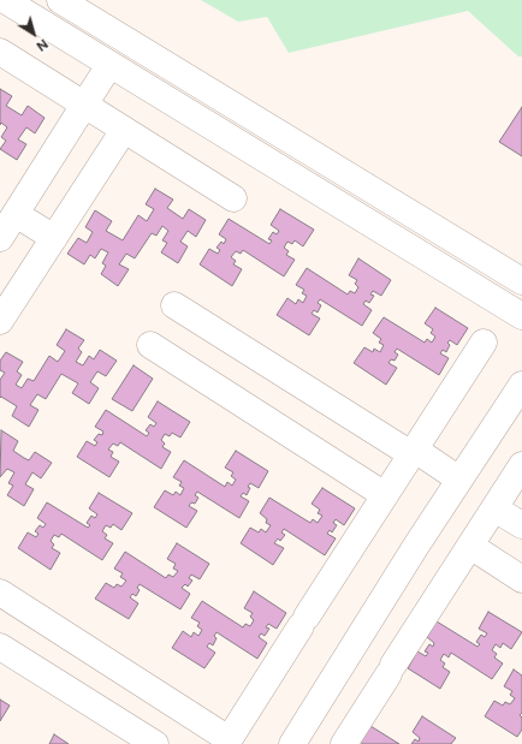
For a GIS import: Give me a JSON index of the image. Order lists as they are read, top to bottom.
{
  "north": "bottom right"
}
